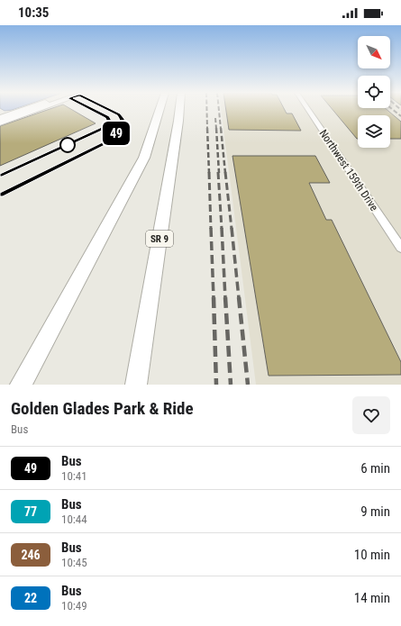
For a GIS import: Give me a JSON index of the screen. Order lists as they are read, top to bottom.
{
  "streets": {
    "main road": ["SR 9"],
    "street": ["Northwest 159th Drive"]
  },
  "lines": ["bus line 49"],
  "north": "bottom right",
  "page": {
    "status": "10:35",
    "on_map": "49",
    "heading": ["Golden Glades Park & Ride", "Bus"],
    "list": [
      {
        "mark": "49",
        "name": "Bus",
        "note": "10:41",
        "value": "6 min"
      },
      {
        "mark": "77",
        "name": "Bus",
        "note": "10:44",
        "value": "9 min"
      },
      {
        "mark": "246",
        "name": "Bus",
        "note": "10:45",
        "value": "10 min"
      },
      {
        "mark": "22",
        "name": "Bus",
        "note": "10:49",
        "value": "14 min"
      }
    ]
  }
}
